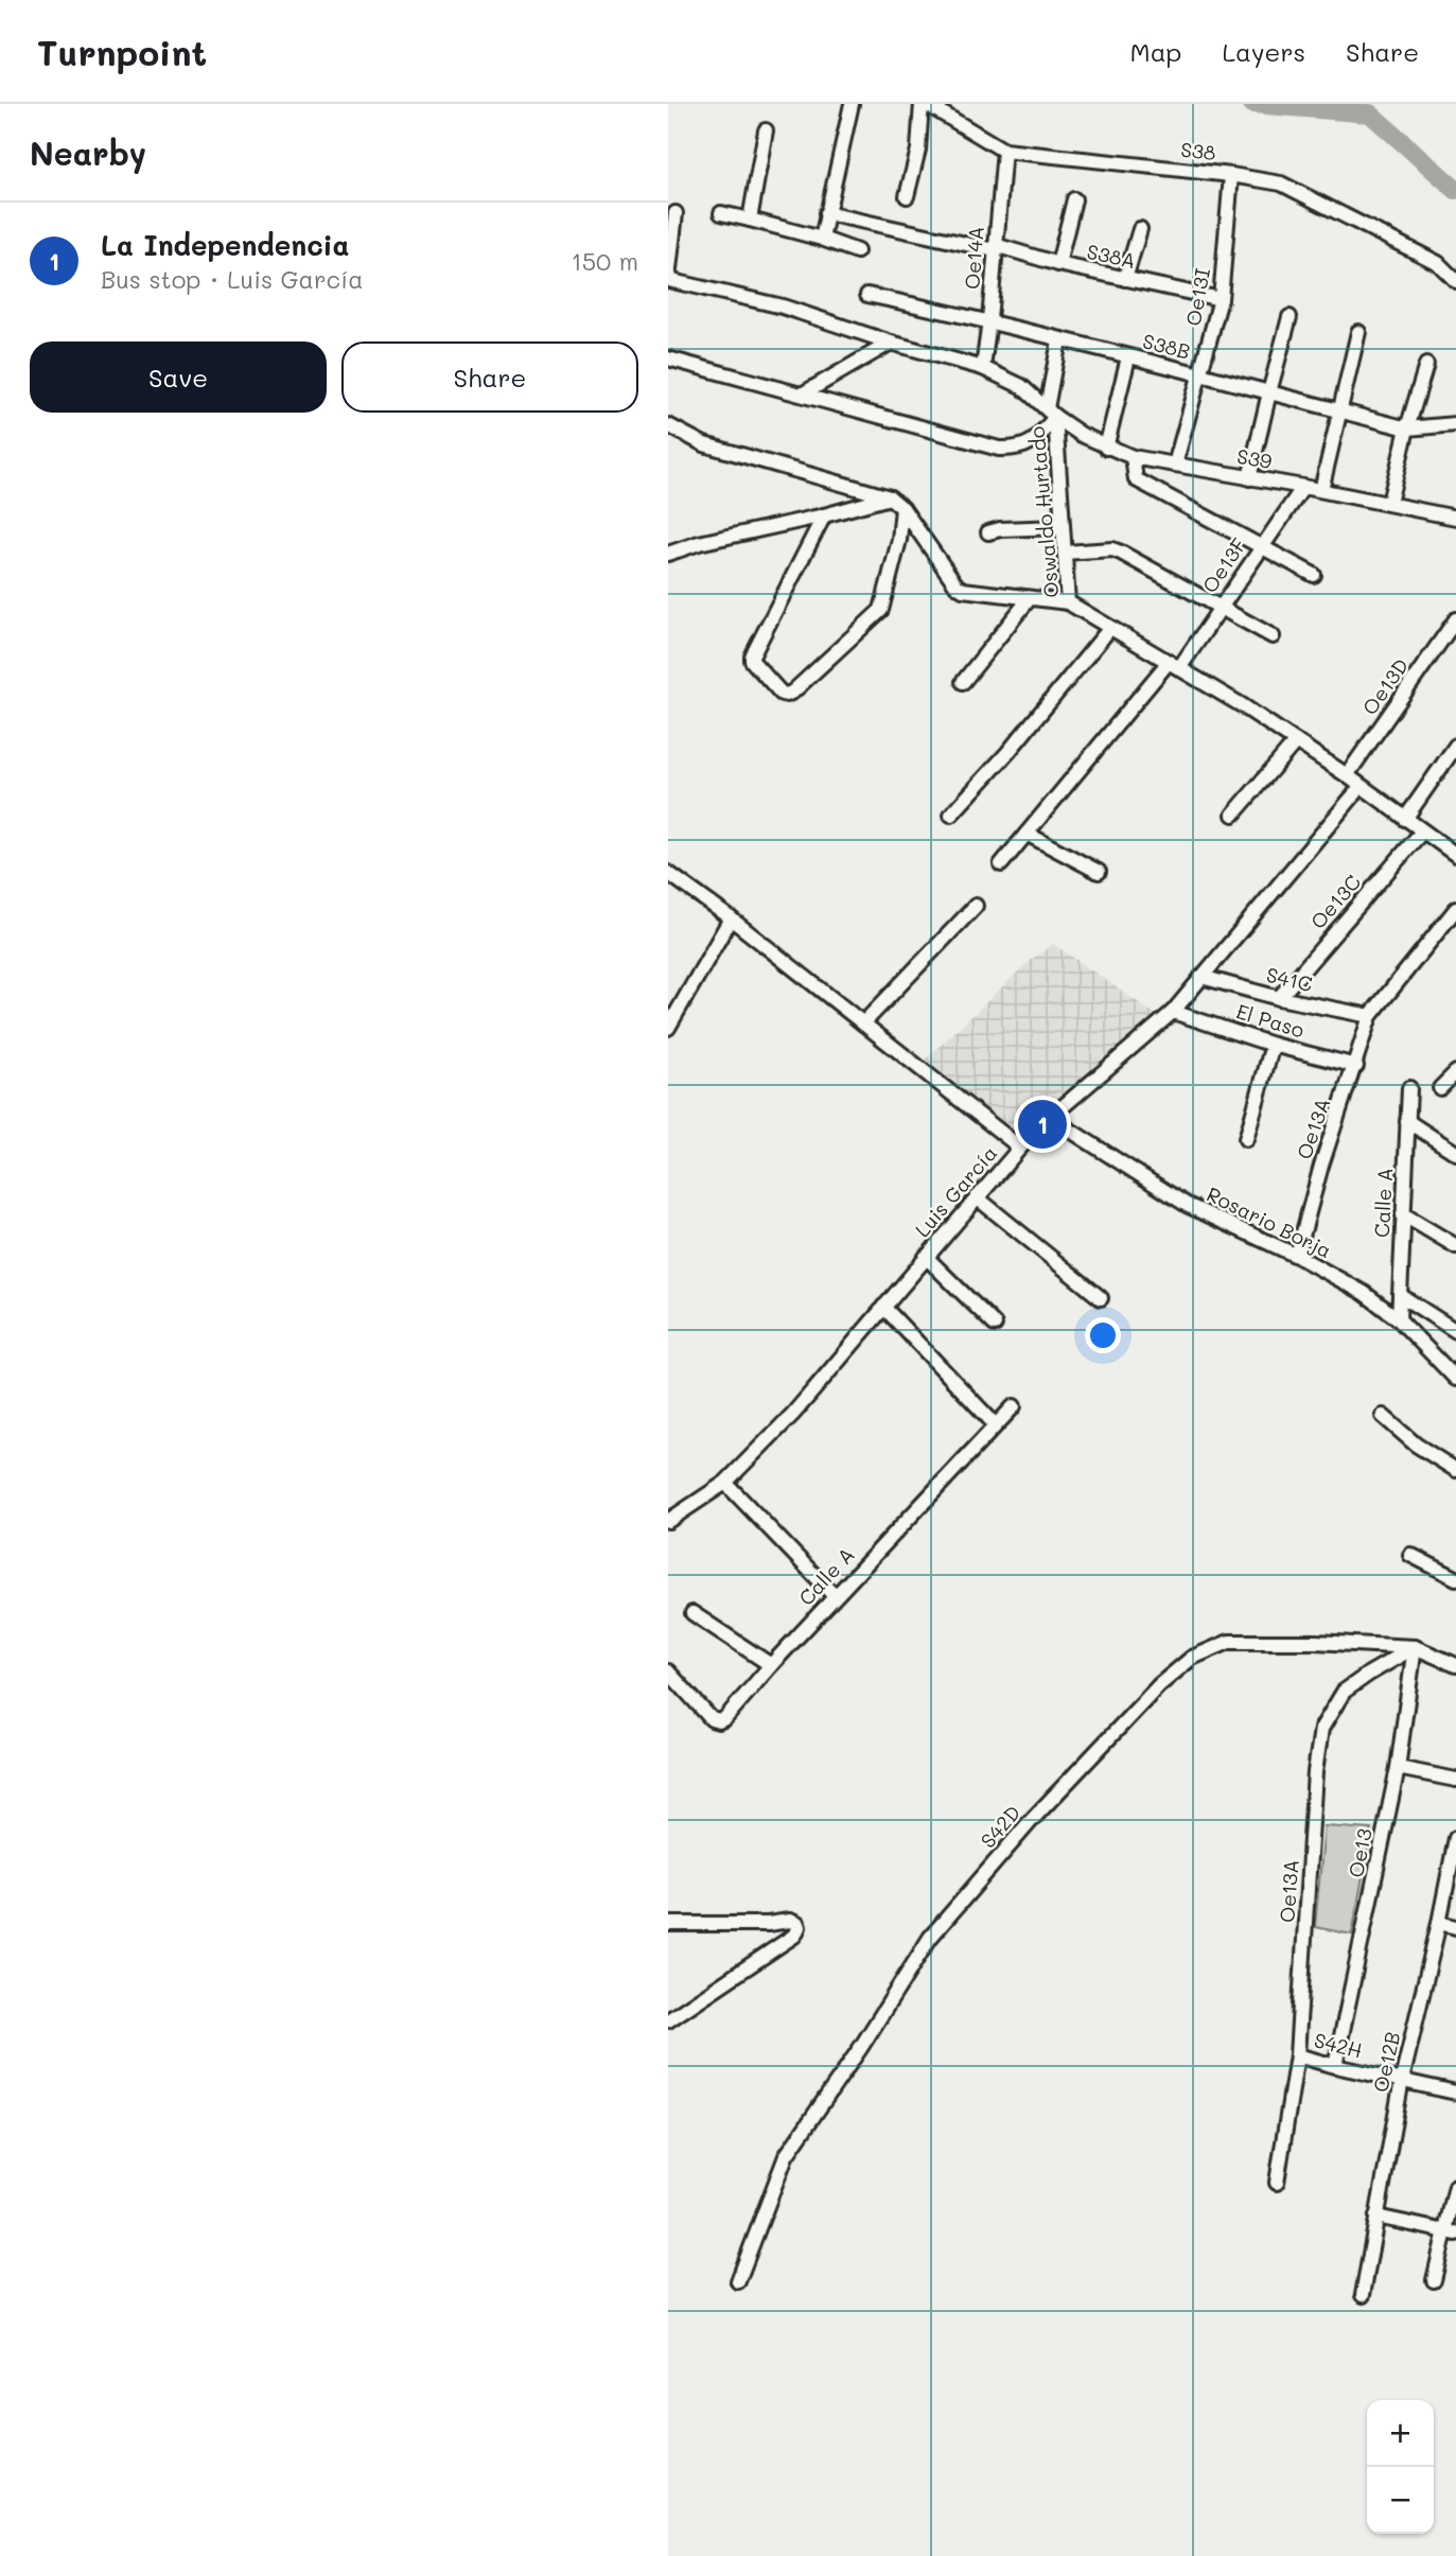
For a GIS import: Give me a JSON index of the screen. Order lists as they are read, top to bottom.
{
  "streets": {
    "street": [
      "S38",
      "S38A",
      "Oe14A",
      "Oe13I",
      "S38B",
      "S39",
      "Oswaldo Hurtado",
      "Oe13F",
      "Oe13D",
      "Oe13C",
      "S41C",
      "El Paso",
      "Oe13A",
      "Luis García",
      "Calle A",
      "Rosario Borja",
      "S42D",
      "Oe13",
      "S42H",
      "Oe12B"
    ]
  },
  "crossings": [
    ["S38", "Oe14A"],
    ["S38", "Oe13I"],
    ["S38A", "Oe14A"],
    ["S38A", "Oe13I"],
    ["Oe14A", "S38B"],
    ["Oe14A", "Oswaldo Hurtado"],
    ["Oe13I", "S38B"],
    ["Oe13I", "S39"],
    ["S39", "Oswaldo Hurtado"],
    ["S39", "Oe13F"],
    ["Oswaldo Hurtado", "Oe13F"],
    ["Oswaldo Hurtado", "Oe13D"],
    ["Oswaldo Hurtado", "Oe13C"],
    ["Oswaldo Hurtado", "Luis García"],
    ["Oe13C", "S41C"],
    ["S41C", "Oe13A"],
    ["S41C", "Luis García"],
    ["El Paso", "Oe13A"],
    ["El Paso", "Luis García"],
    ["Oe13A", "Rosario Borja"],
    ["Oe13A", "S42D"],
    ["Oe13A", "Oe13"],
    ["Oe13A", "S42H"],
    ["Luis García", "Rosario Borja"],
    ["Calle A", "Rosario Borja"],
    ["S42D", "Oe13"],
    ["Oe13", "S42H"],
    ["S42H", "Oe12B"]
  ],
  "page": {
    "header": "Turnpoint",
    "nav": ["Map", "Layers", "Share"],
    "heading": "Nearby",
    "list": [
      {
        "mark": "1",
        "name": "La Independencia",
        "note": "Bus stop · Luis García",
        "value": "150 m"
      }
    ],
    "buttons": ["Save", "Share"],
    "pins": "1",
    "map_buttons": ["+", "−"]
  }
}
